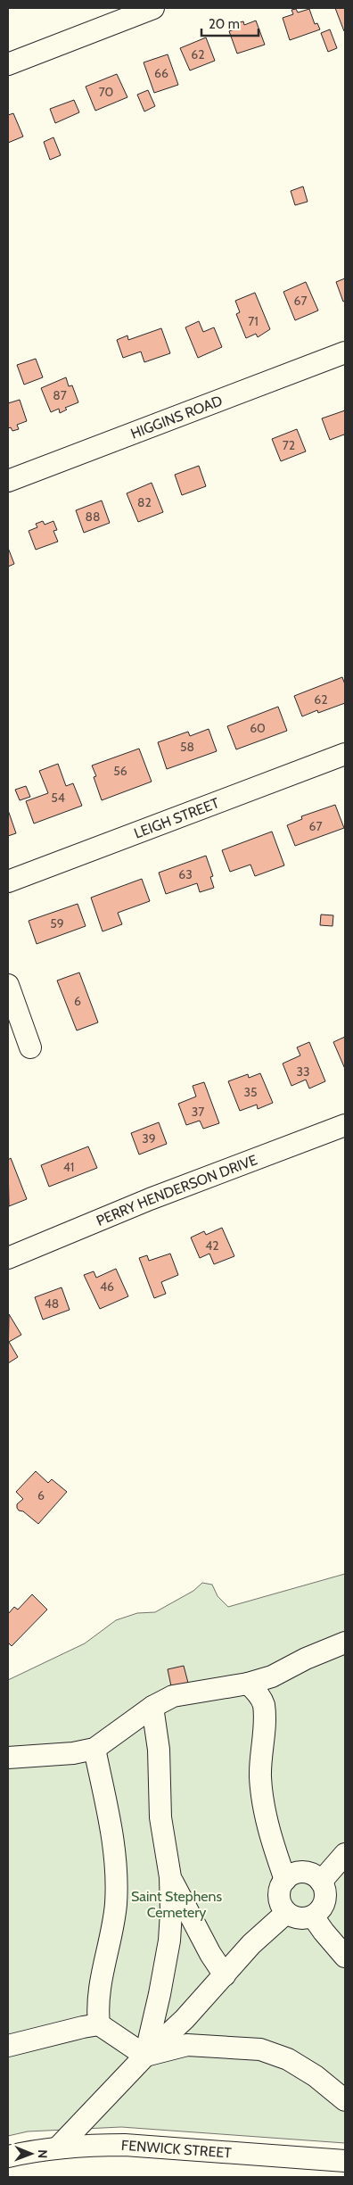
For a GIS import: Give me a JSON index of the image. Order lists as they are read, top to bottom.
{
  "streets": {
    "street": [
      "HIGGINS ROAD",
      "LEIGH STREET",
      "PERRY HENDERSON DRIVE",
      "FENWICK STREET"
    ]
  },
  "parks": ["Saint Stephens Cemetery"],
  "house_numbers": [
    "62",
    "66",
    "70",
    "67",
    "71",
    "87",
    "72",
    "82",
    "88",
    "62",
    "60",
    "58",
    "56",
    "54",
    "67",
    "63",
    "59",
    "6",
    "33",
    "35",
    "37",
    "39",
    "41",
    "42",
    "46",
    "48",
    "6"
  ],
  "scale_bar": "20 m",
  "north": "right"
}
